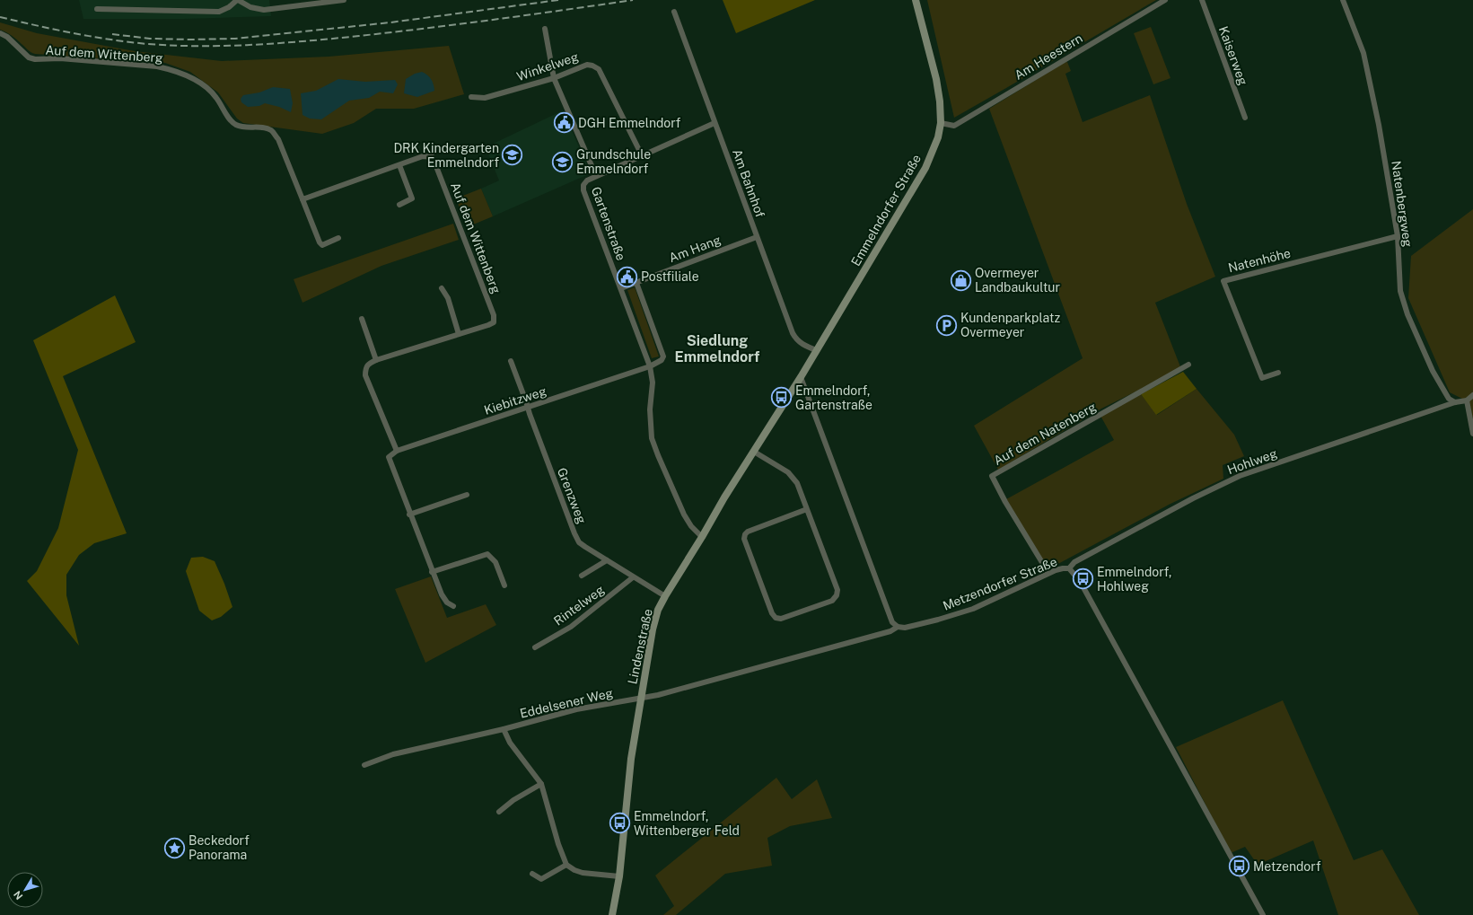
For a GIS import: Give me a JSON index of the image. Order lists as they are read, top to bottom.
{
  "streets": {
    "street": [
      "Auf dem Wittenberg",
      "Kaiserweg",
      "Am Heestern",
      "Winkelweg",
      "Am Bahnhof",
      "Natenbergweg",
      "Emmelndorfer Straße",
      "Gartenstraße",
      "Am Hang",
      "Natenhöhe",
      "Kiebitzweg",
      "Auf dem Natenberg",
      "Hohlweg",
      "Grenzweg",
      "Metzendorfer Straße",
      "Rintelweg",
      "Lindenstraße",
      "Eddelsener Weg"
    ]
  },
  "crossings": [
    ["Auf dem Wittenberg", "Kiebitzweg"],
    ["Am Heestern", "Emmelndorfer Straße"],
    ["Winkelweg", "Gartenstraße"],
    ["Am Bahnhof", "Emmelndorfer Straße"],
    ["Am Bahnhof", "Gartenstraße"],
    ["Am Bahnhof", "Am Hang"],
    ["Natenbergweg", "Natenhöhe"],
    ["Natenbergweg", "Hohlweg"],
    ["Emmelndorfer Straße", "Lindenstraße"],
    ["Gartenstraße", "Am Hang"],
    ["Gartenstraße", "Kiebitzweg"],
    ["Gartenstraße", "Lindenstraße"],
    ["Kiebitzweg", "Grenzweg"],
    ["Auf dem Natenberg", "Metzendorfer Straße"],
    ["Hohlweg", "Metzendorfer Straße"],
    ["Grenzweg", "Rintelweg"],
    ["Grenzweg", "Lindenstraße"],
    ["Metzendorfer Straße", "Eddelsener Weg"],
    ["Lindenstraße", "Eddelsener Weg"]
  ],
  "districts": ["Siedlung Emmelndorf"],
  "places": {
    "public building": ["DGH Emmelndorf", "Postfiliale"],
    "school or university": ["DRK Kindergarten Emmelndorf", "Grundschule Emmelndorf"],
    "shop": ["Overmeyer Landbaukultur"],
    "parking": ["Kundenparkplatz Overmeyer"],
    "bus stop": [
      "Emmelndorf, Gartenstraße",
      "Emmelndorf, Hohlweg",
      "Emmelndorf, Wittenberger Feld",
      "Metzendorf"
    ],
    "place": ["Beckedorf Panorama"]
  },
  "north": "bottom left"
}
